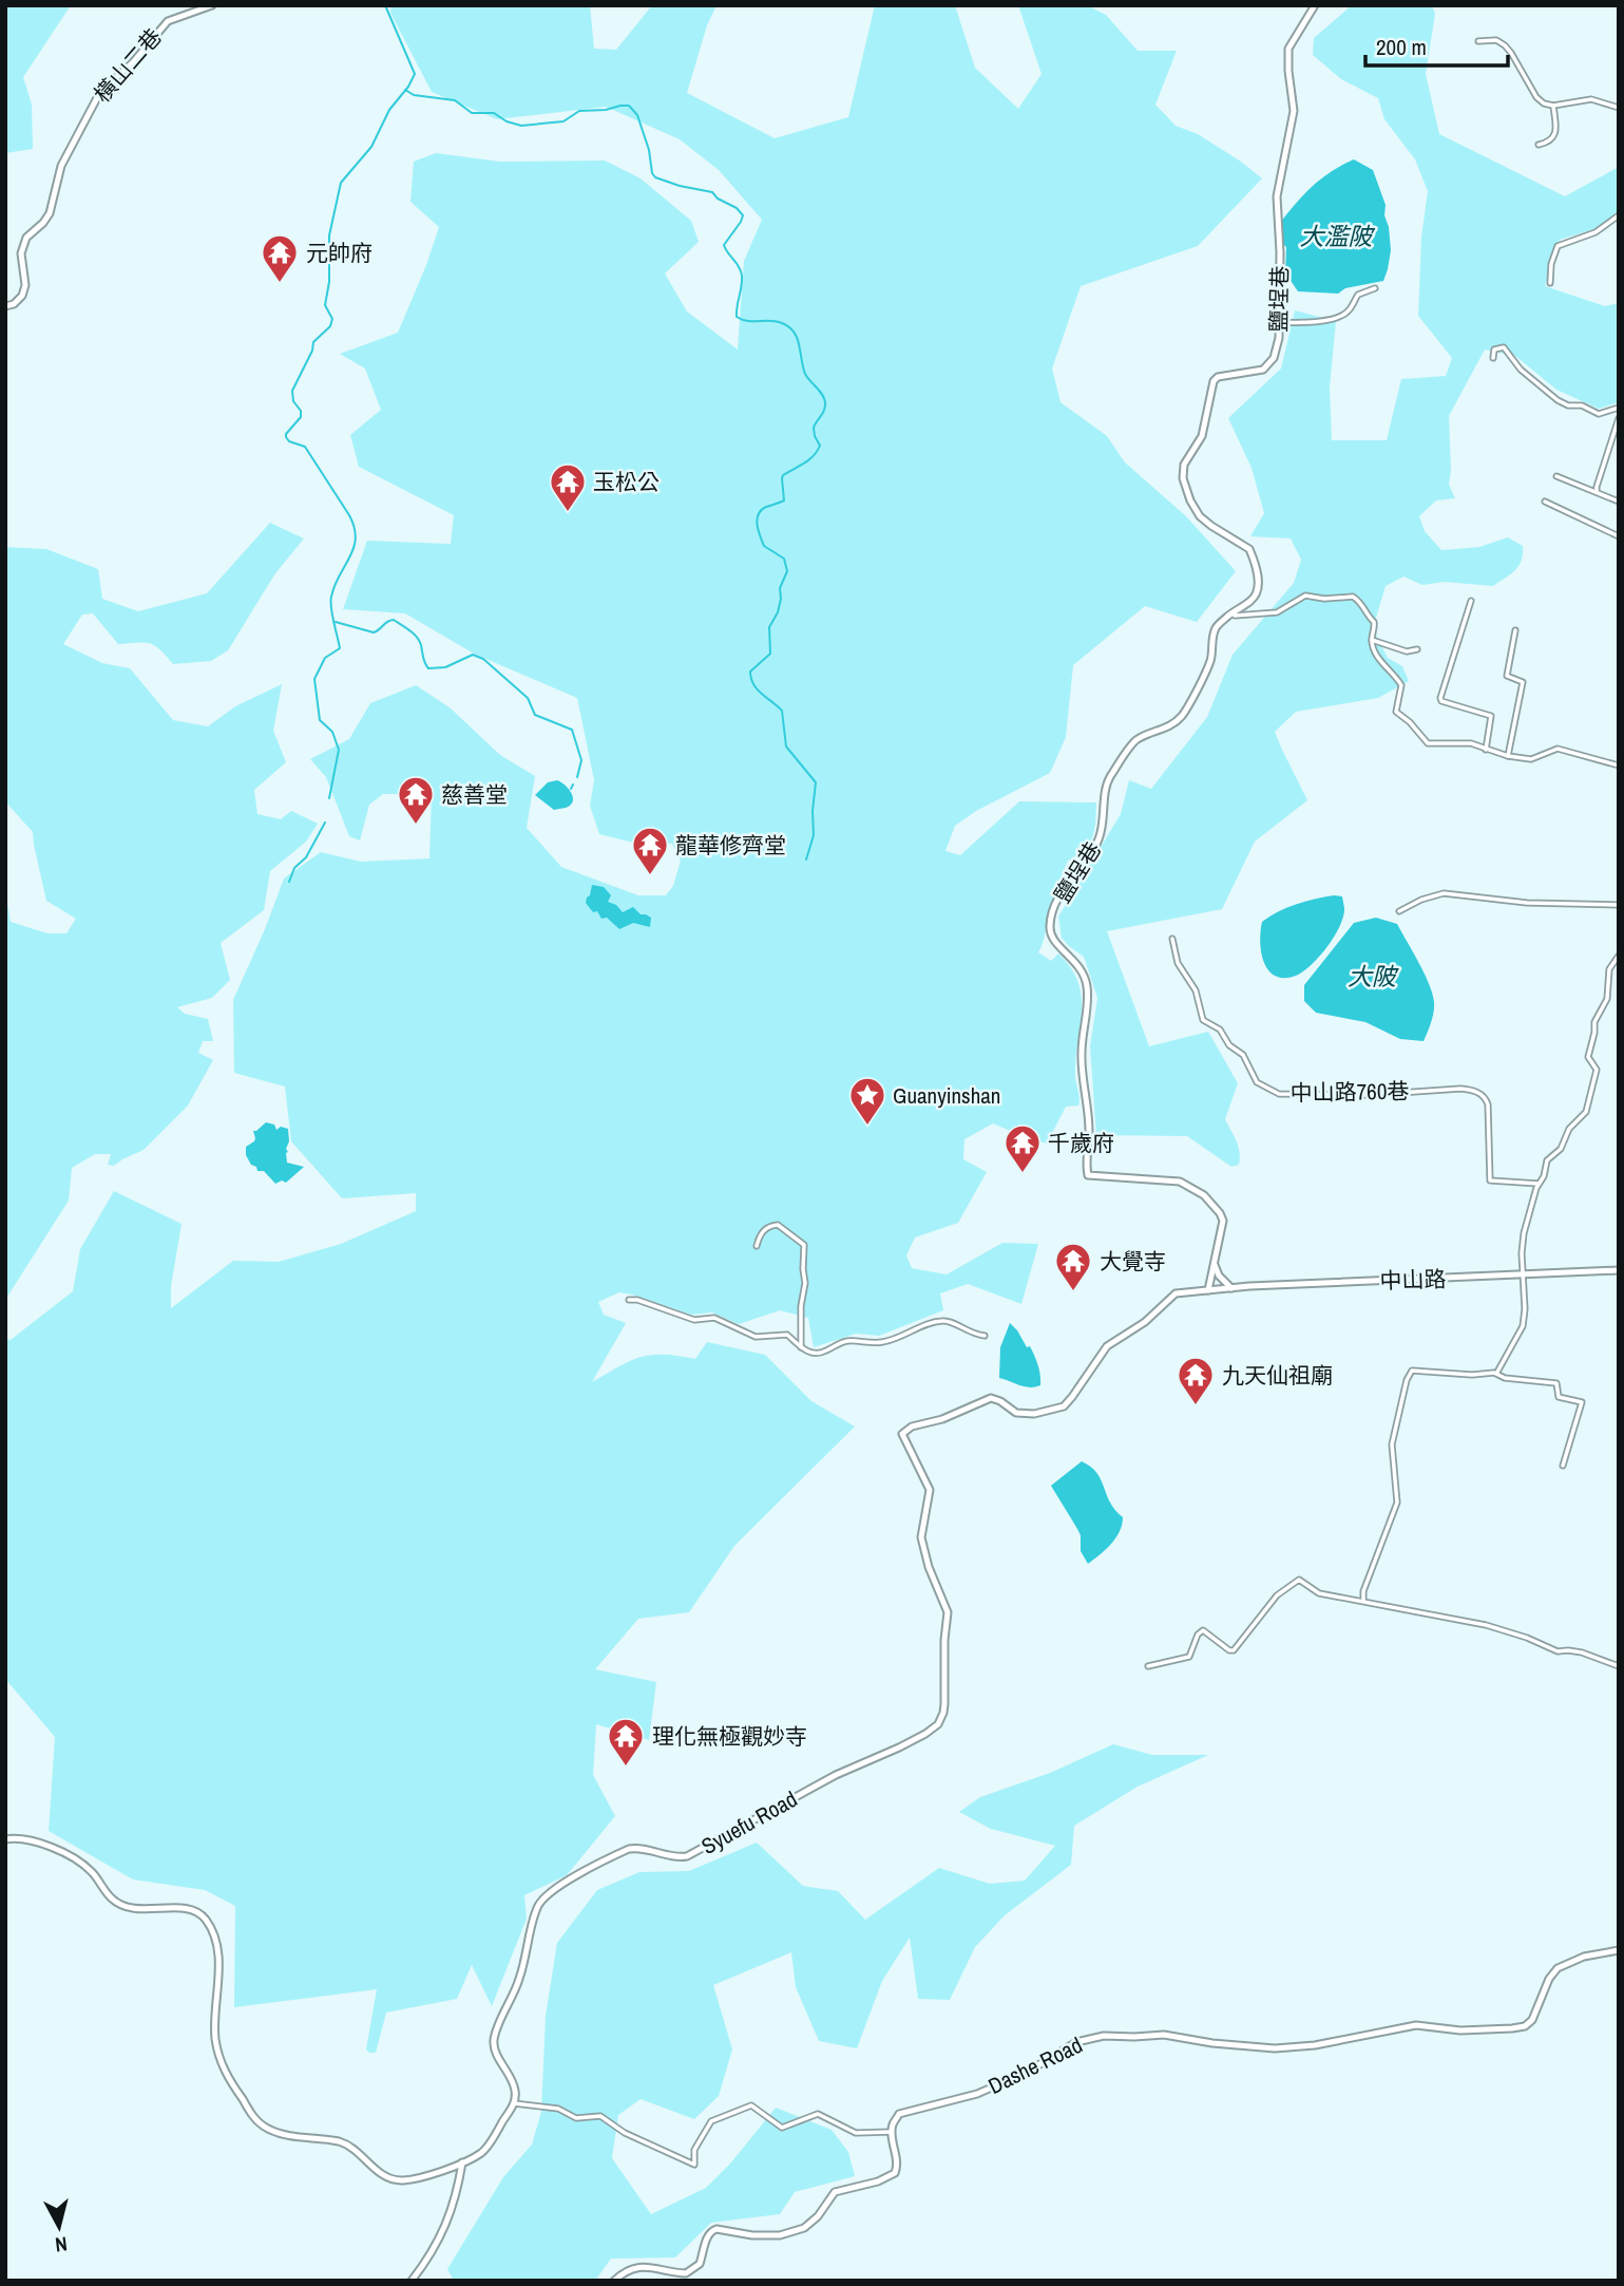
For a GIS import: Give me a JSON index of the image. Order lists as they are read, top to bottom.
{
  "streets": {
    "street": [
      "橫山二巷",
      "鹽埕巷",
      "中山路760巷",
      "中山路",
      "Syuefu Road",
      "Dashe Road"
    ]
  },
  "crossings": [
    ["中山路", "Syuefu Road"]
  ],
  "water": ["大濫陂", "大陂"],
  "places": {
    "temple": [
      "元帥府",
      "玉松公",
      "慈善堂",
      "龍華修齊堂",
      "千歲府",
      "大覺寺",
      "九天仙祖廟",
      "理化無極觀妙寺"
    ],
    "place": ["Guanyinshan"]
  },
  "scale_bar": "200 m",
  "north": "bottom"
}
